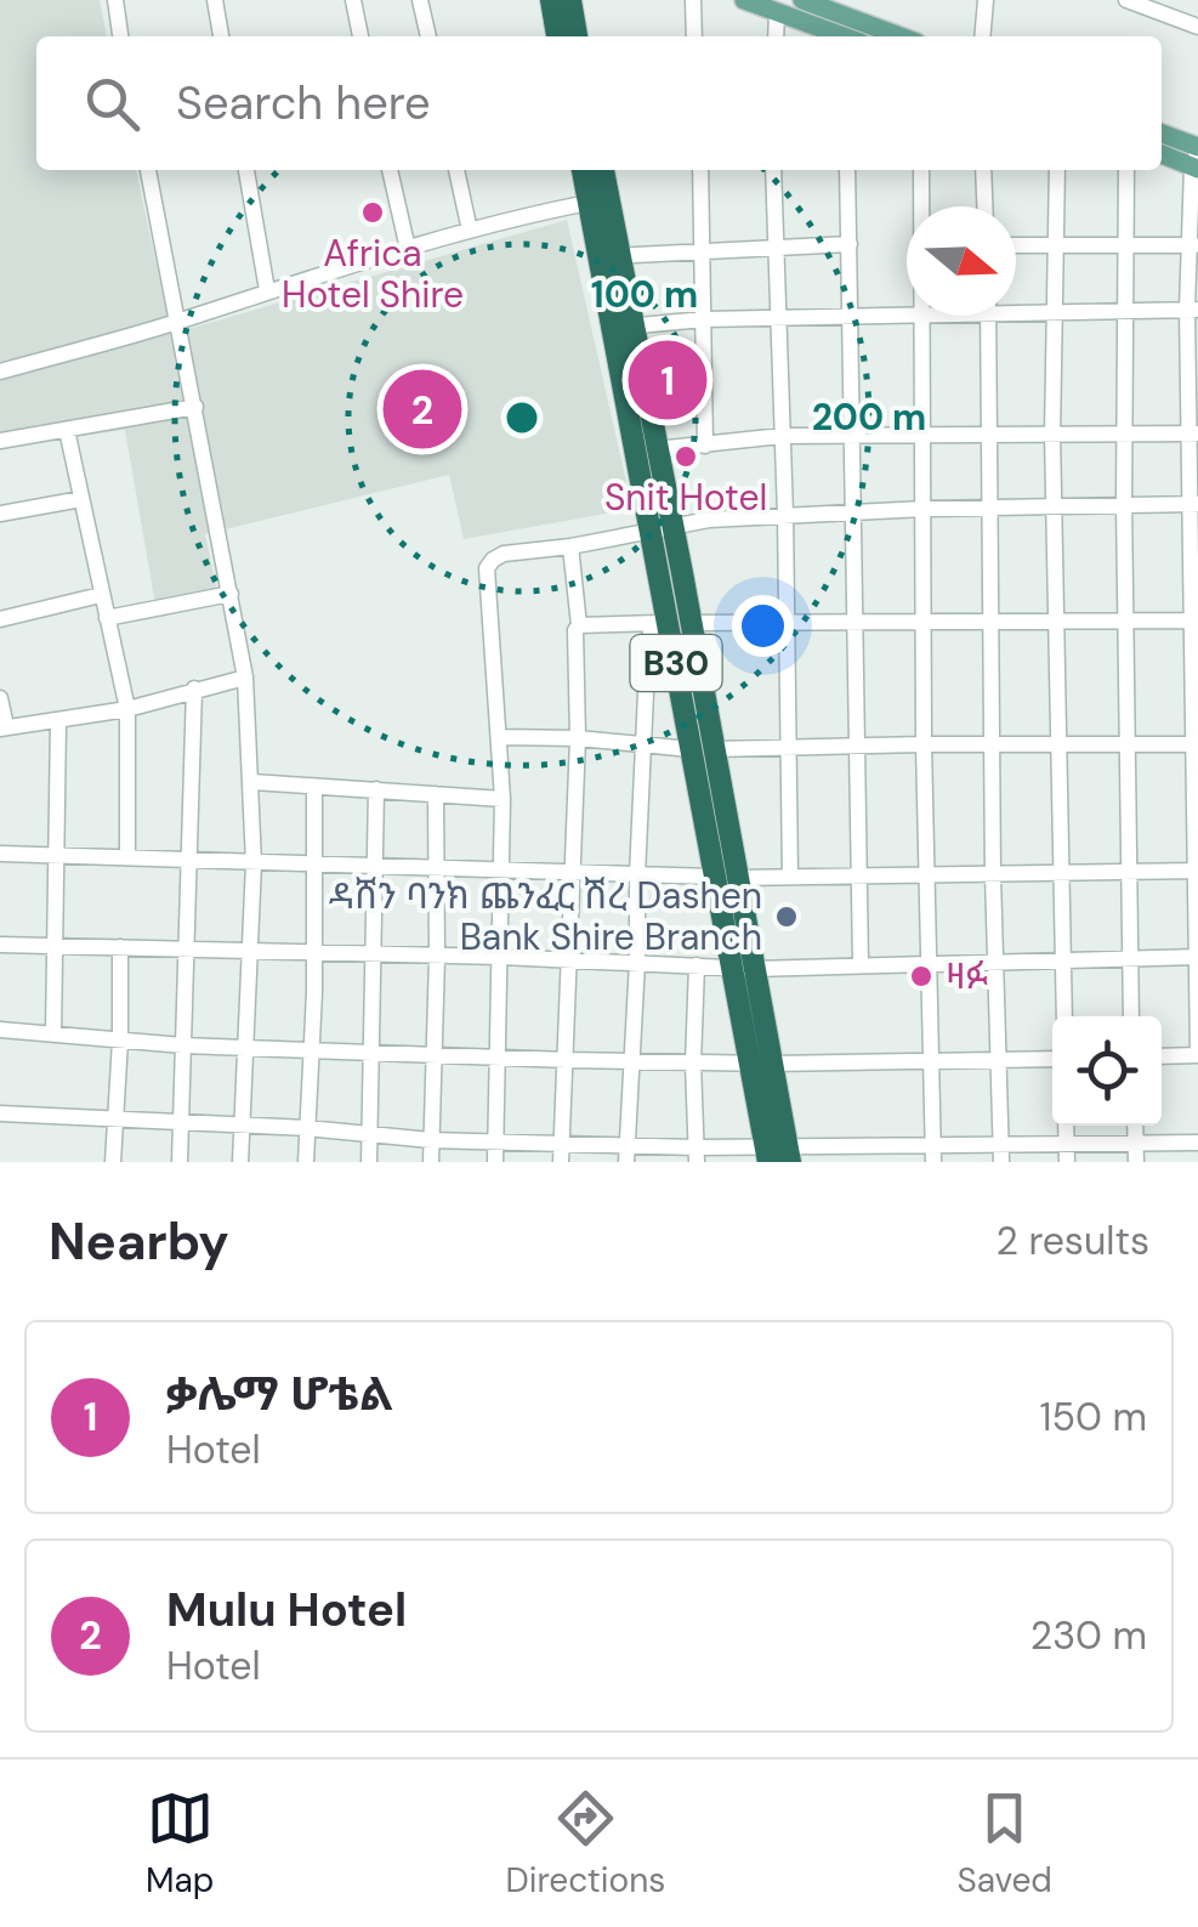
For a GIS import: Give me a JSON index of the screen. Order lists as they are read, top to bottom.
{
  "streets": {
    "highway": ["B30"]
  },
  "places": [
    "Africa Hotel Shire",
    "Snit Hotel",
    "ዳሸን ባንክ ጨንፈር ሽረ Dashen Bank Shire Branch",
    "ዛፉ"
  ],
  "north": "right",
  "page": {
    "search": "Search here",
    "pins": ["1", "2"],
    "heading": ["Nearby", "2 results"],
    "list": [
      {
        "mark": "1",
        "name": "ቃሌማ ሆቴል",
        "note": "Hotel",
        "value": "150 m"
      },
      {
        "mark": "2",
        "name": "Mulu Hotel",
        "note": "Hotel",
        "value": "230 m"
      }
    ],
    "nav": ["Map", "Directions", "Saved"]
  },
  "rings": ["100 m", "200 m"]
}
